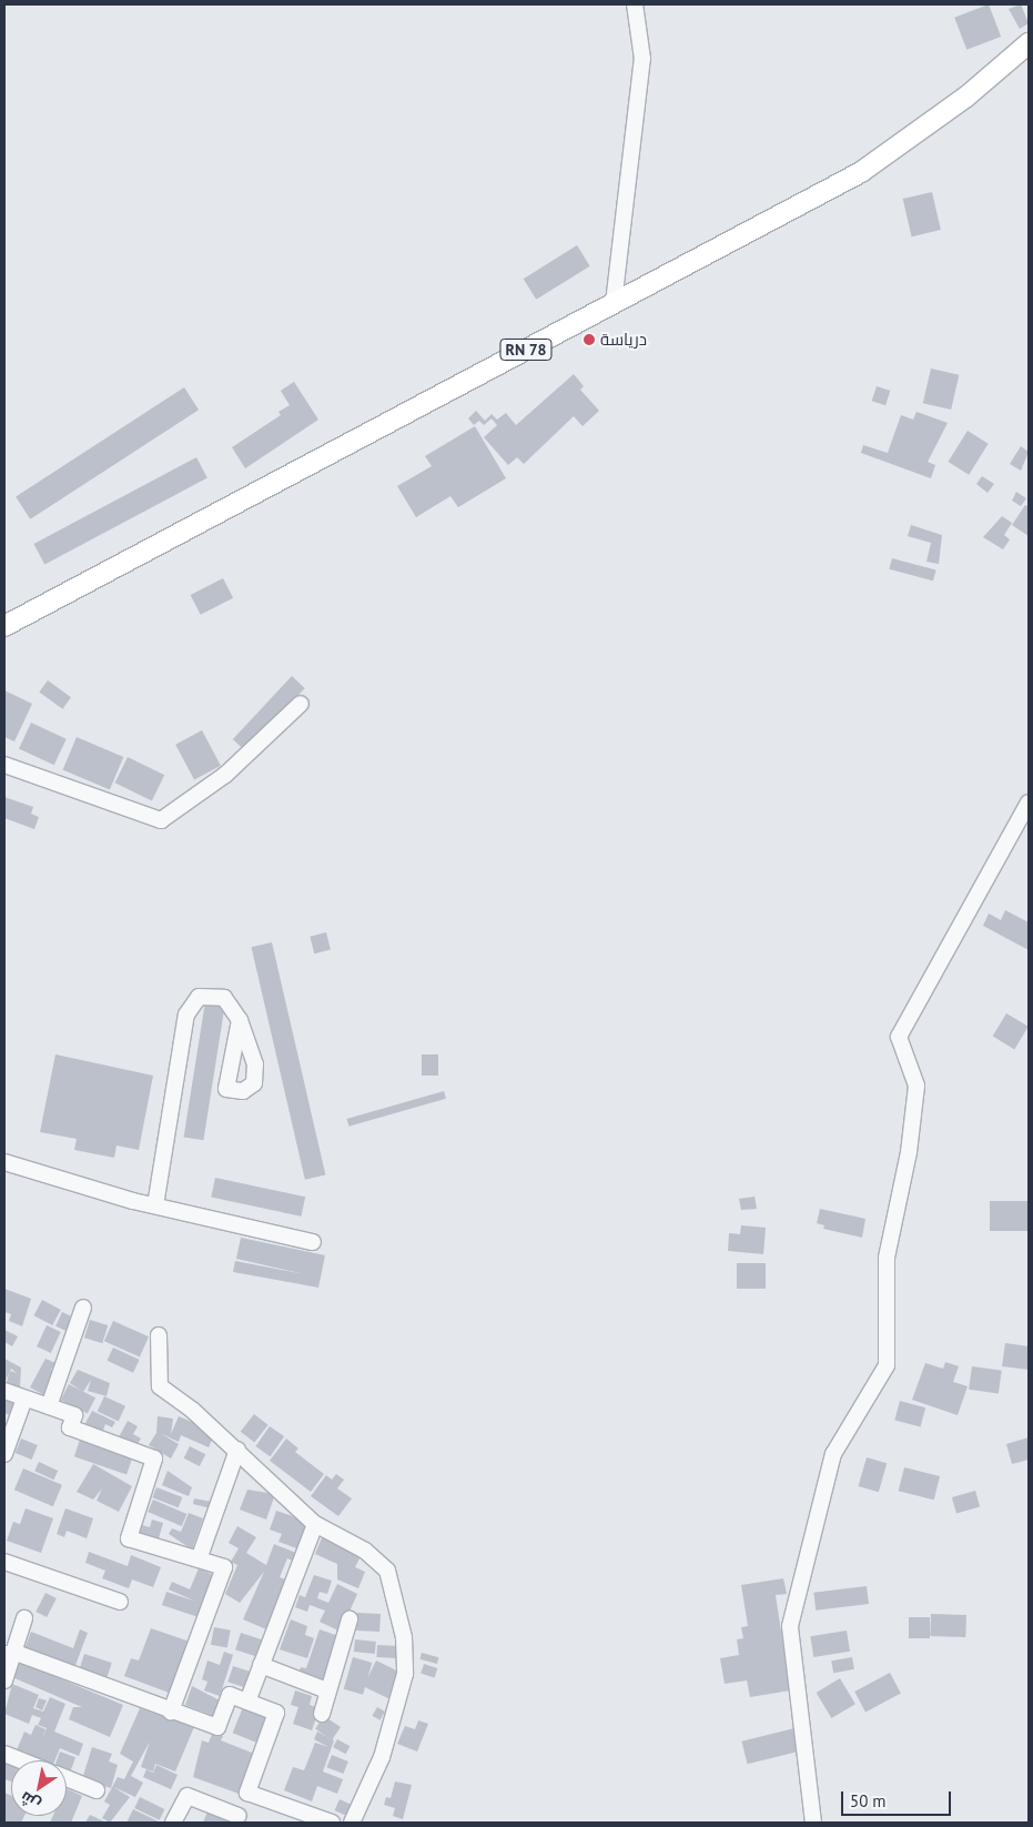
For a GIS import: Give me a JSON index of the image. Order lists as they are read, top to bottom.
{
  "streets": {
    "main road": ["RN 78"]
  },
  "places": ["درياسة"],
  "scale_bar": "50 m",
  "north": "bottom left"
}
